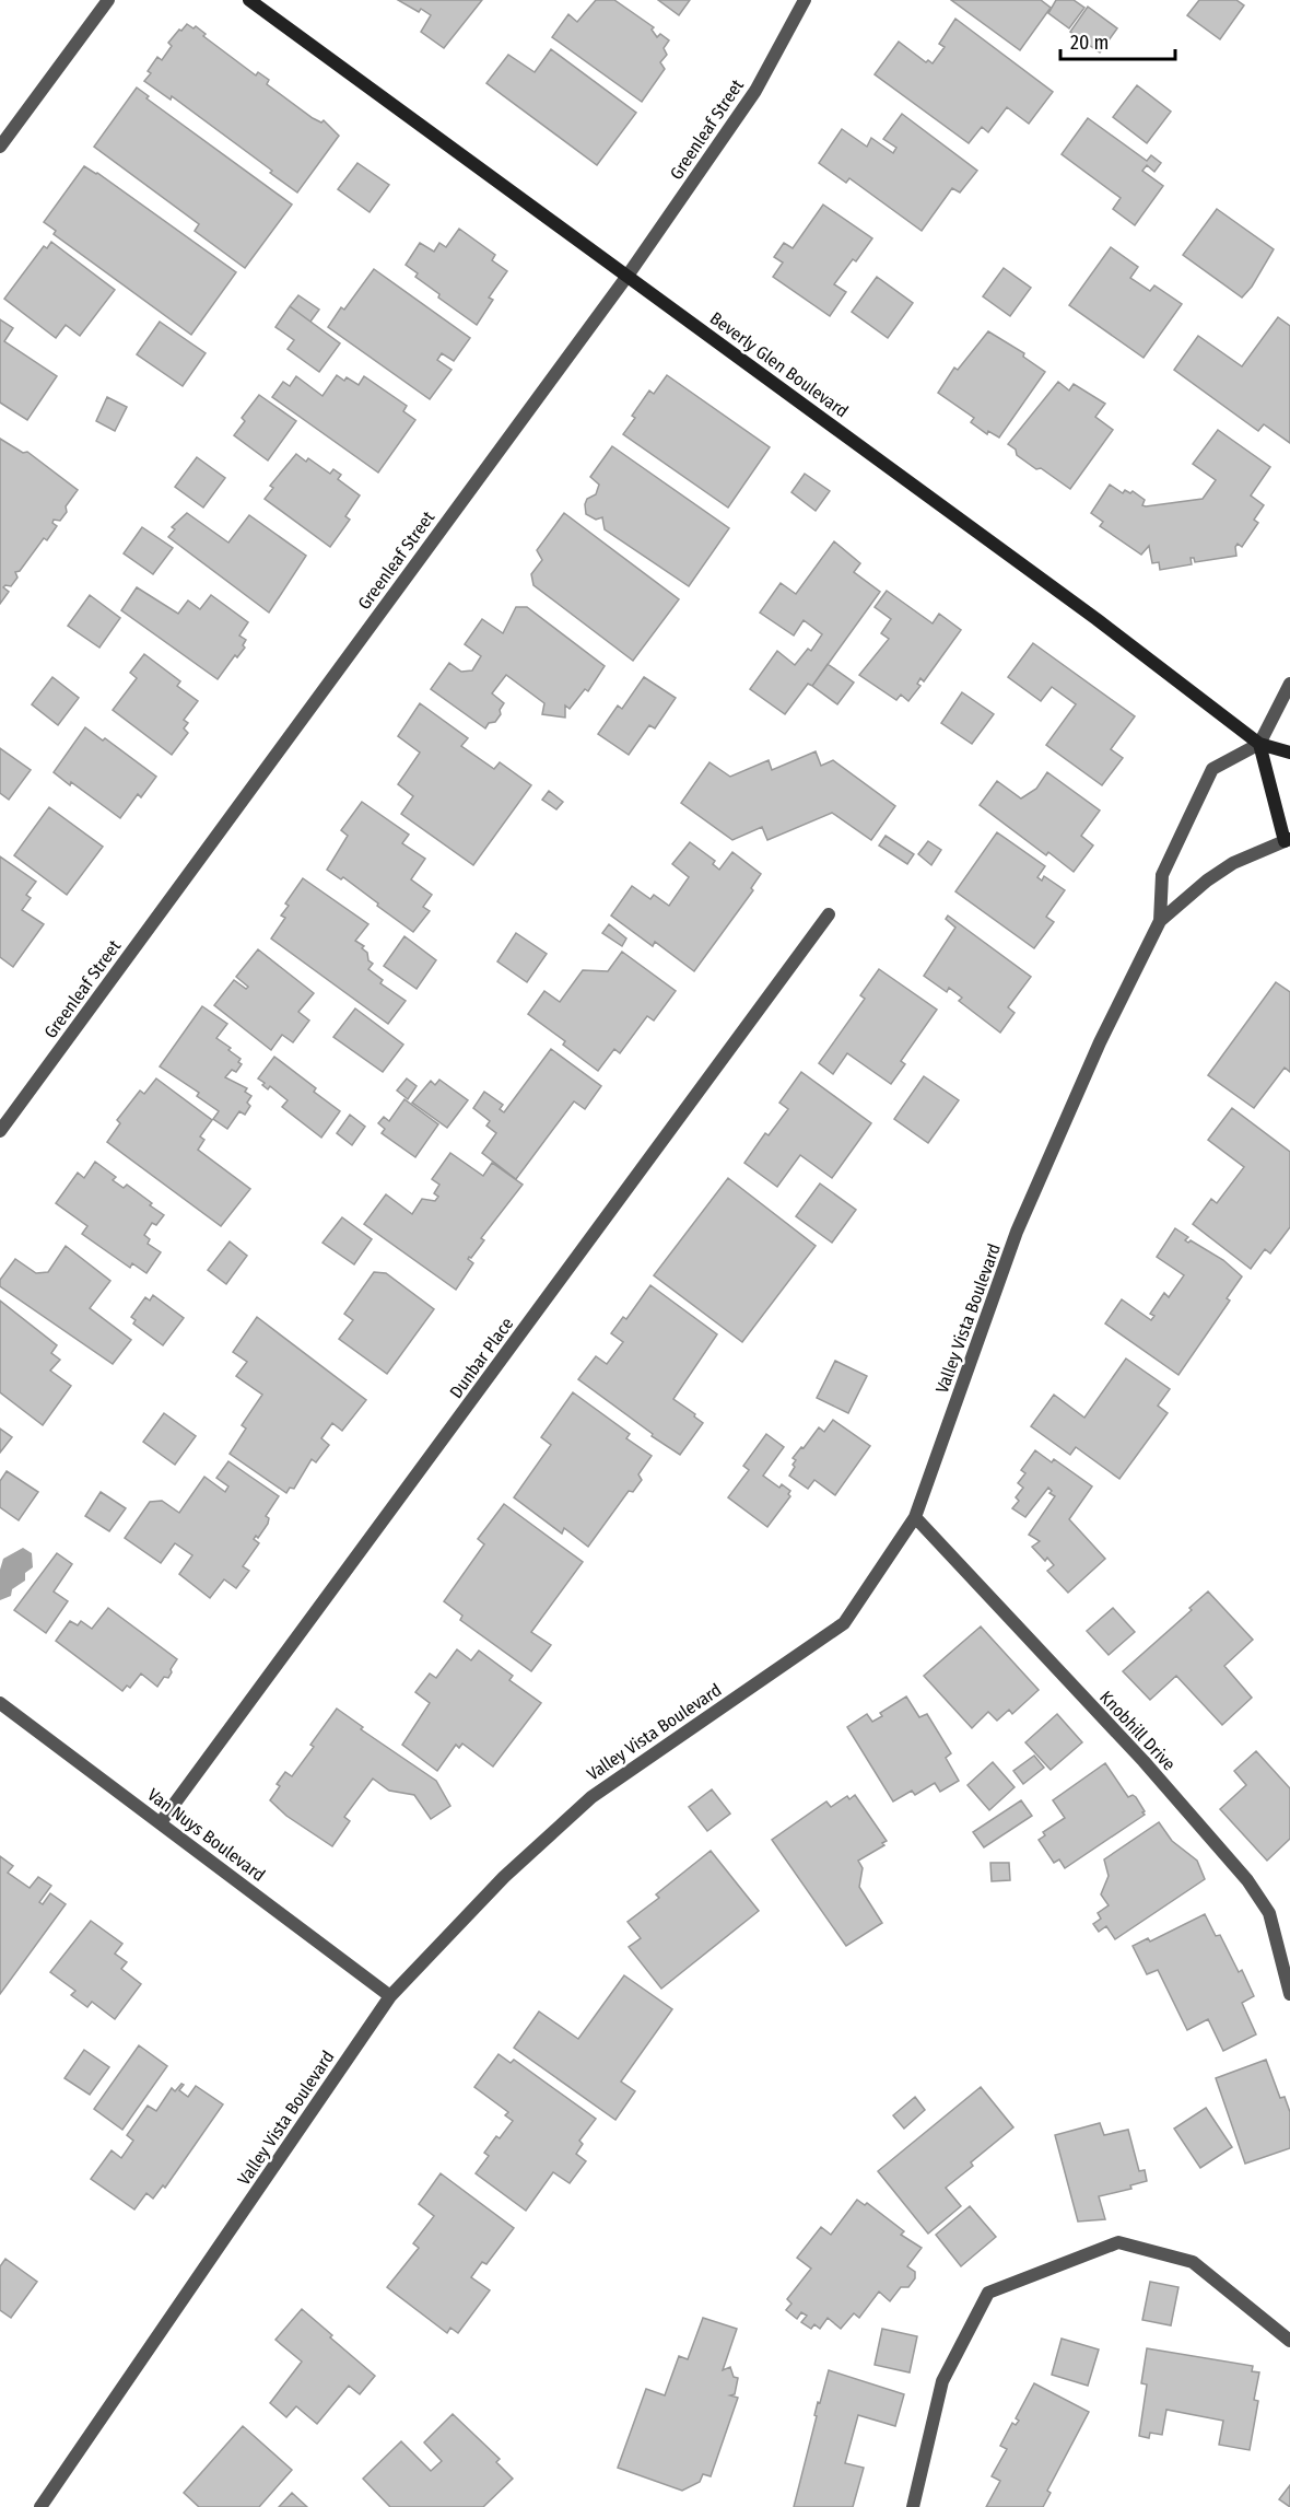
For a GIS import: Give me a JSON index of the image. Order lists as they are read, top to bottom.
{
  "streets": {
    "main road": ["Beverly Glen Boulevard"],
    "street": [
      "Greenleaf Street",
      "Valley Vista Boulevard",
      "Dunbar Place",
      "Knobhill Drive",
      "Van Nuys Boulevard"
    ]
  },
  "crossings": [
    ["Greenleaf Street", "Beverly Glen Boulevard"],
    ["Beverly Glen Boulevard", "Valley Vista Boulevard"],
    ["Valley Vista Boulevard", "Knobhill Drive"],
    ["Valley Vista Boulevard", "Van Nuys Boulevard"],
    ["Dunbar Place", "Van Nuys Boulevard"]
  ],
  "scale_bar": "20 m"
}
